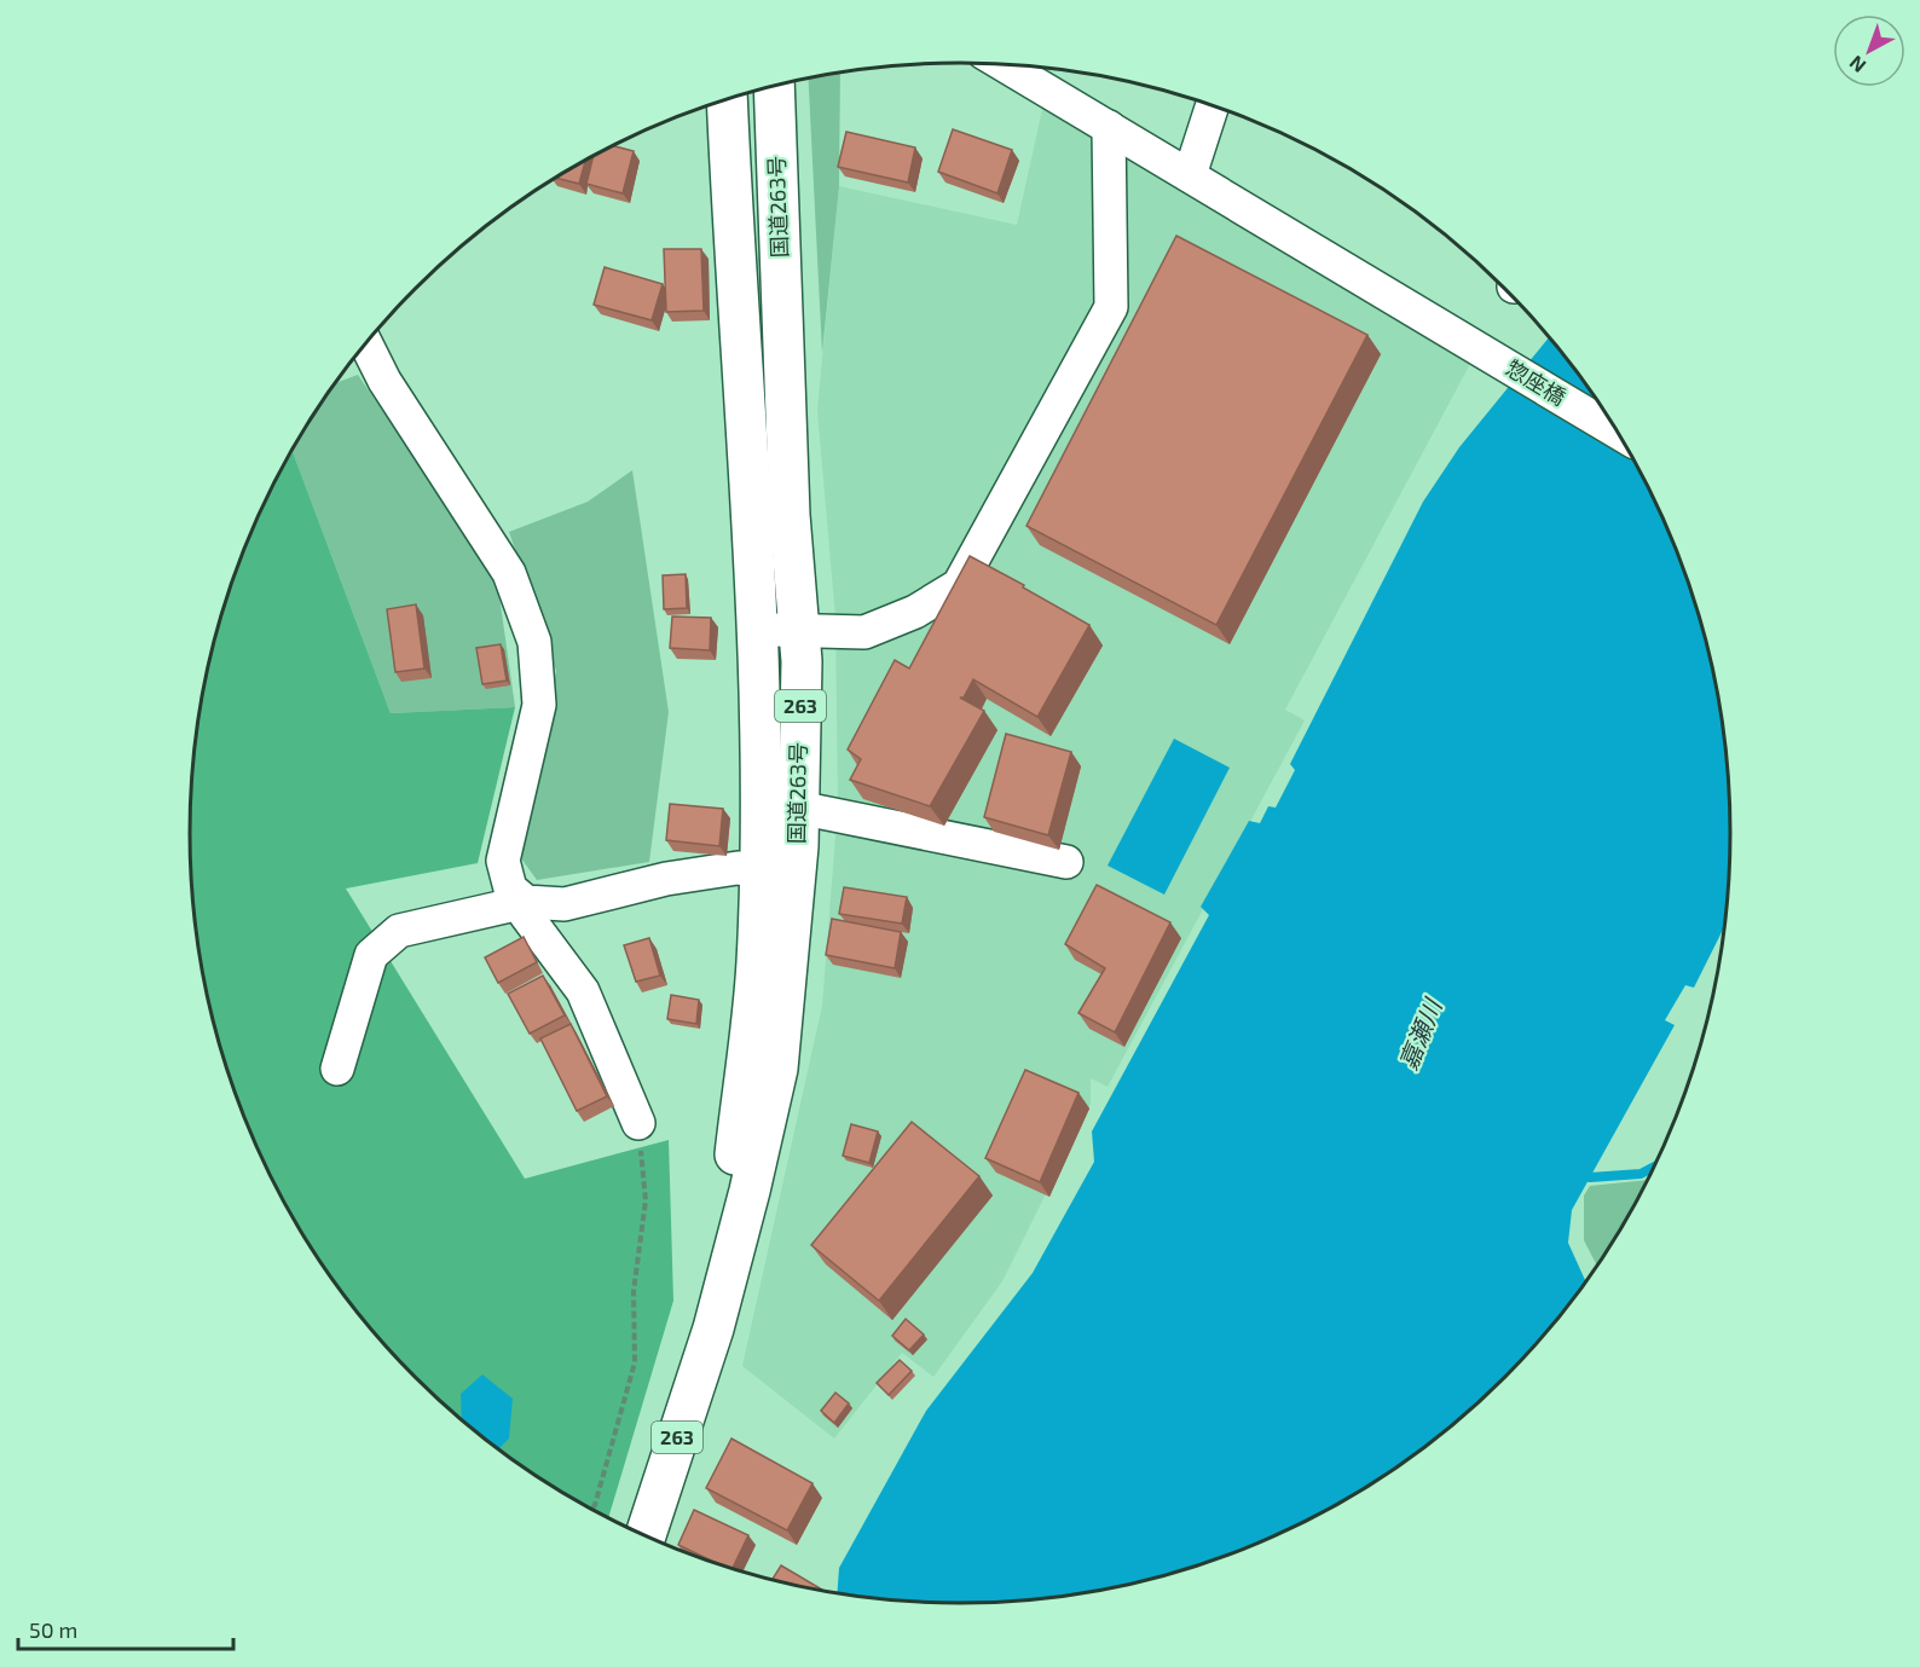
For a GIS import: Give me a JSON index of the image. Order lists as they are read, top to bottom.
{
  "streets": {
    "highway": ["国道263号", "263"],
    "street": ["惣座橋"]
  },
  "water": ["嘉瀬川"],
  "scale_bar": "50 m",
  "north": "bottom left"
}
